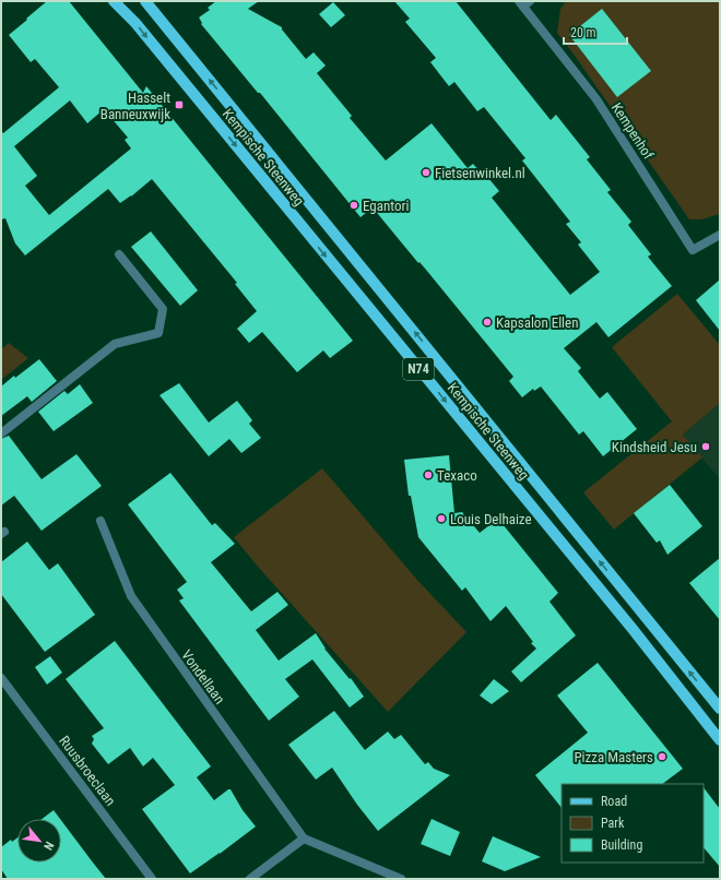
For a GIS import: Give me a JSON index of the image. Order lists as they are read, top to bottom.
{
  "streets": {
    "main road": ["Kempische Steenweg", "N74"],
    "street": ["Kempenhof", "Vondellaan", "Ruusbroeclaan"]
  },
  "places": {
    "transit": ["Hasselt Banneuxwijk"],
    "other": [
      "Fietsenwinkel.nl",
      "Egantori",
      "Kapsalon Ellen",
      "Kindsheid Jesu",
      "Texaco",
      "Louis Delhaize",
      "Pizza Masters"
    ]
  },
  "legend": ["Road", "Park", "Building"],
  "scale_bar": "20 m",
  "north": "bottom right"
}
